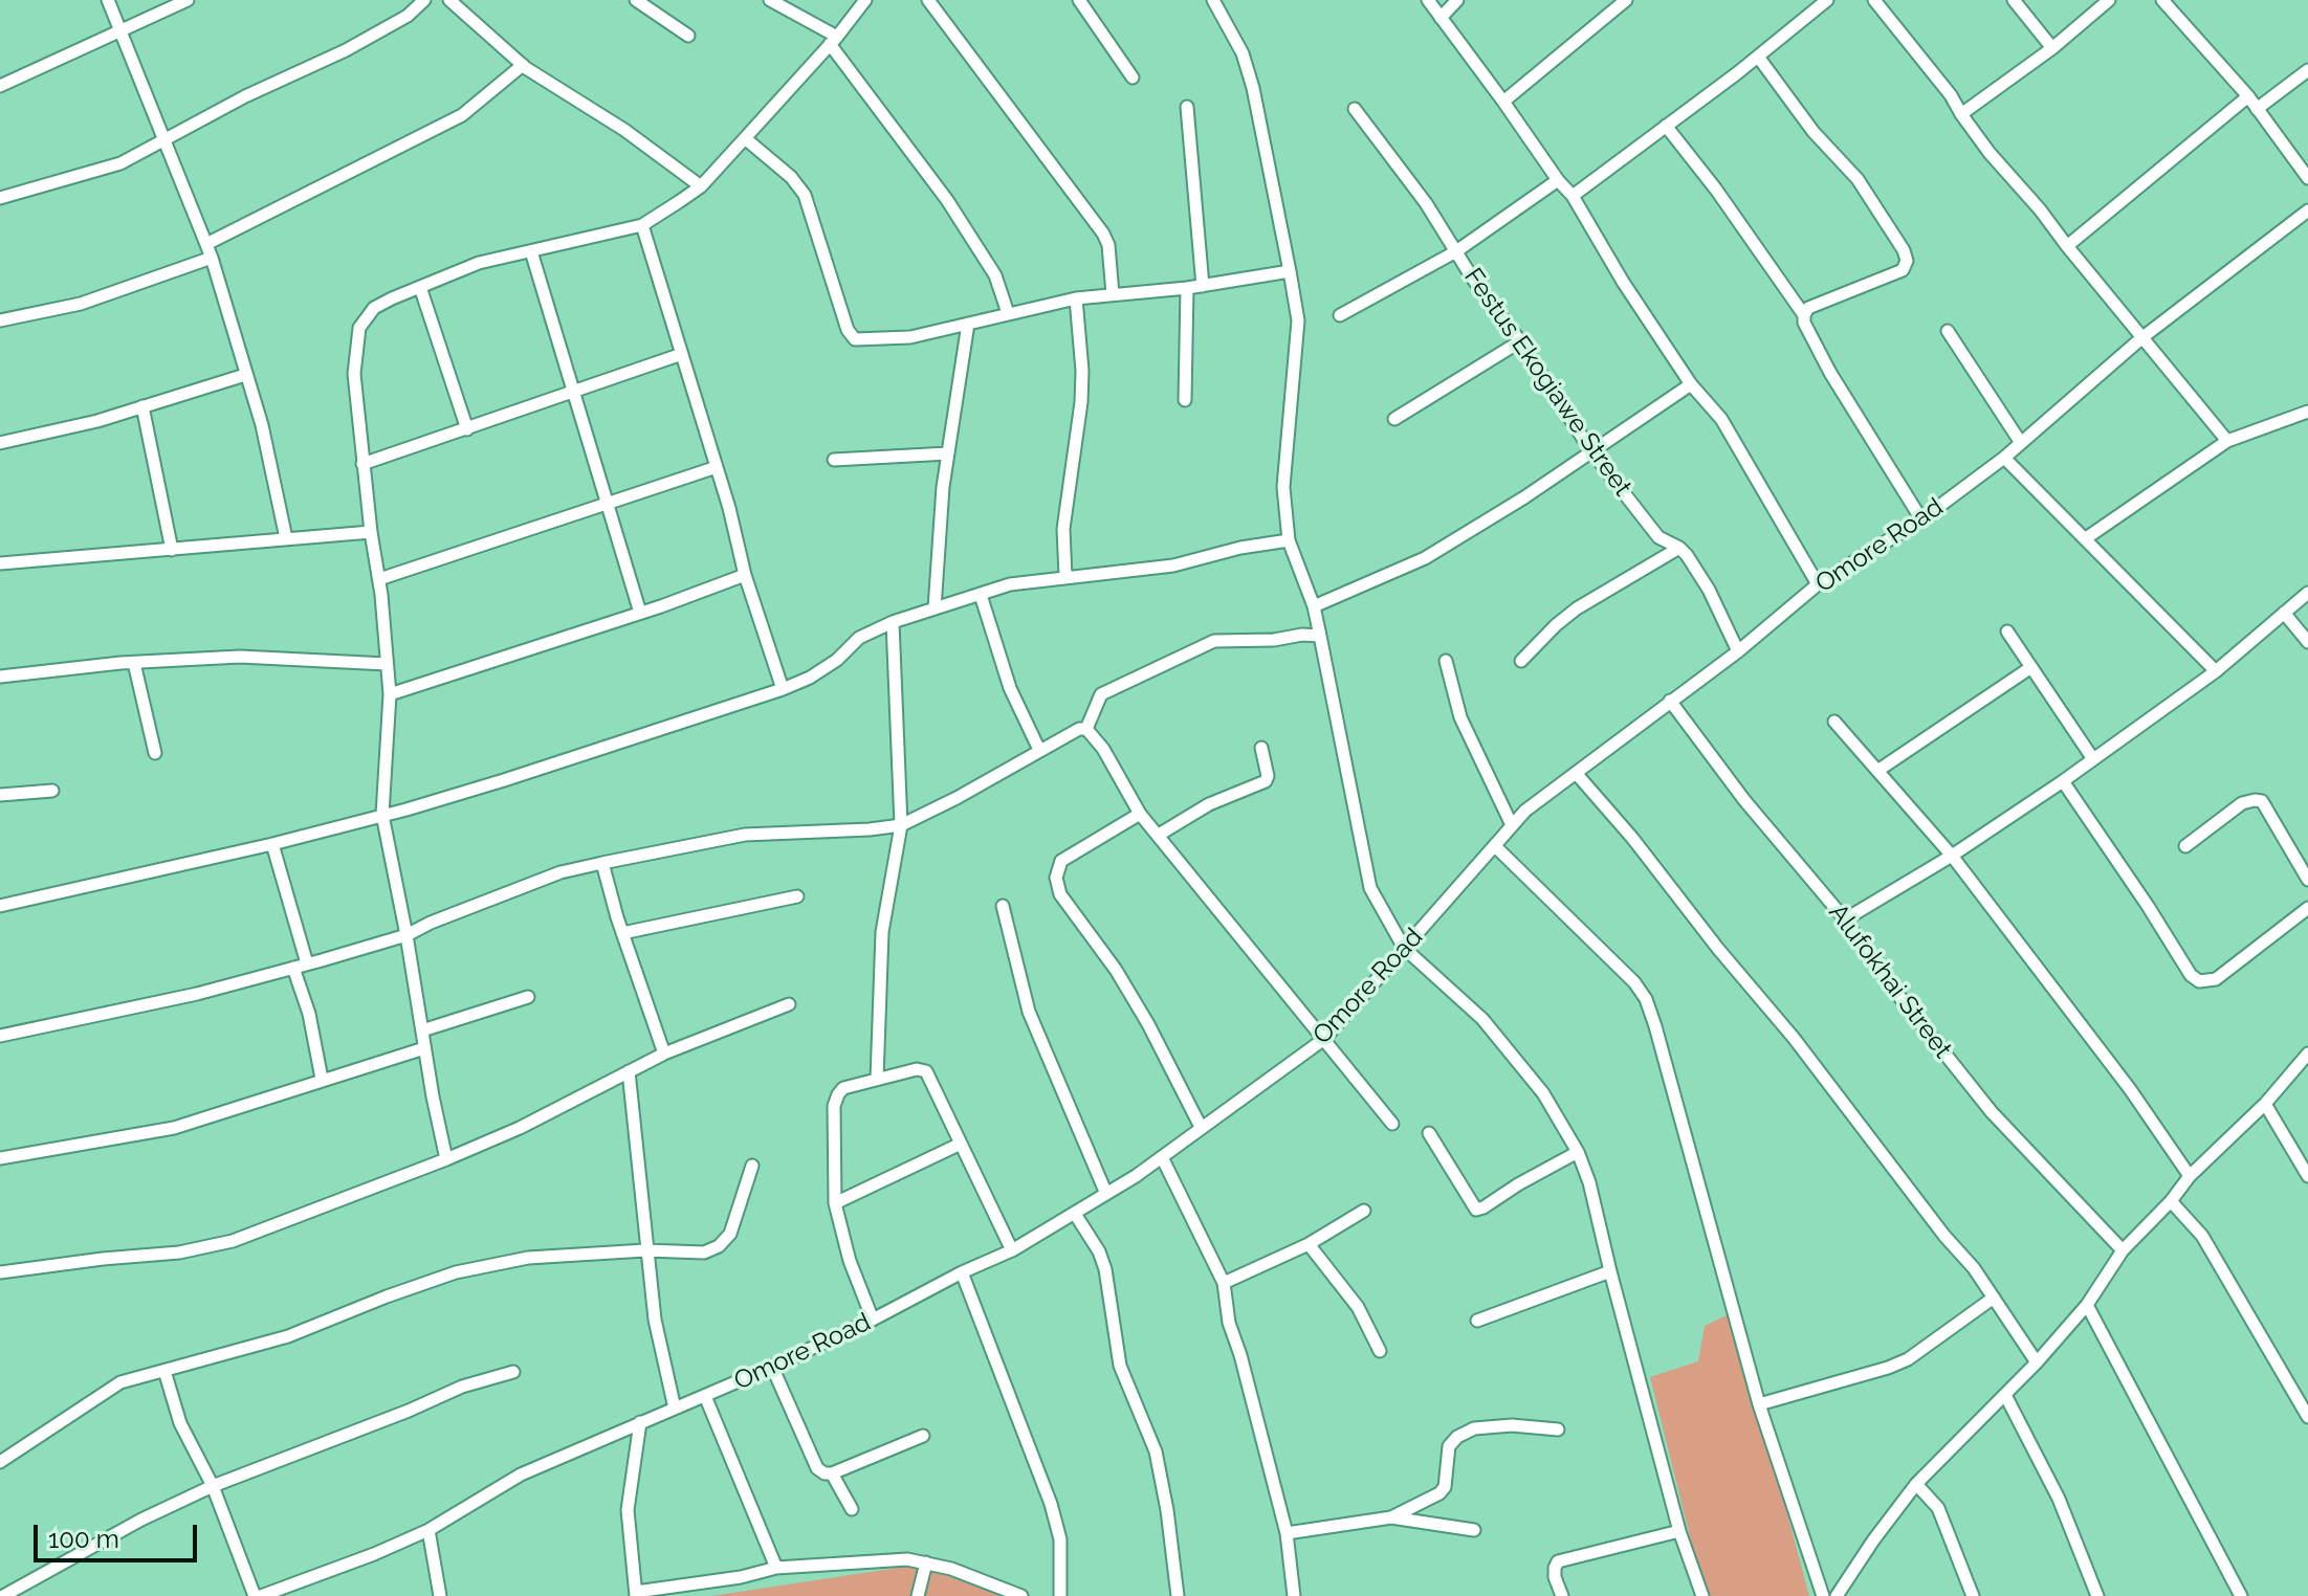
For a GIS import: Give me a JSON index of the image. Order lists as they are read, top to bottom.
{
  "streets": {
    "street": ["Festus Ekogiawe Street", "Omore Road", "Alufokhai Street"]
  },
  "crossings": [
    ["Festus Ekogiawe Street", "Omore Road"],
    ["Omore Road", "Alufokhai Street"]
  ],
  "scale_bar": "100 m"
}
